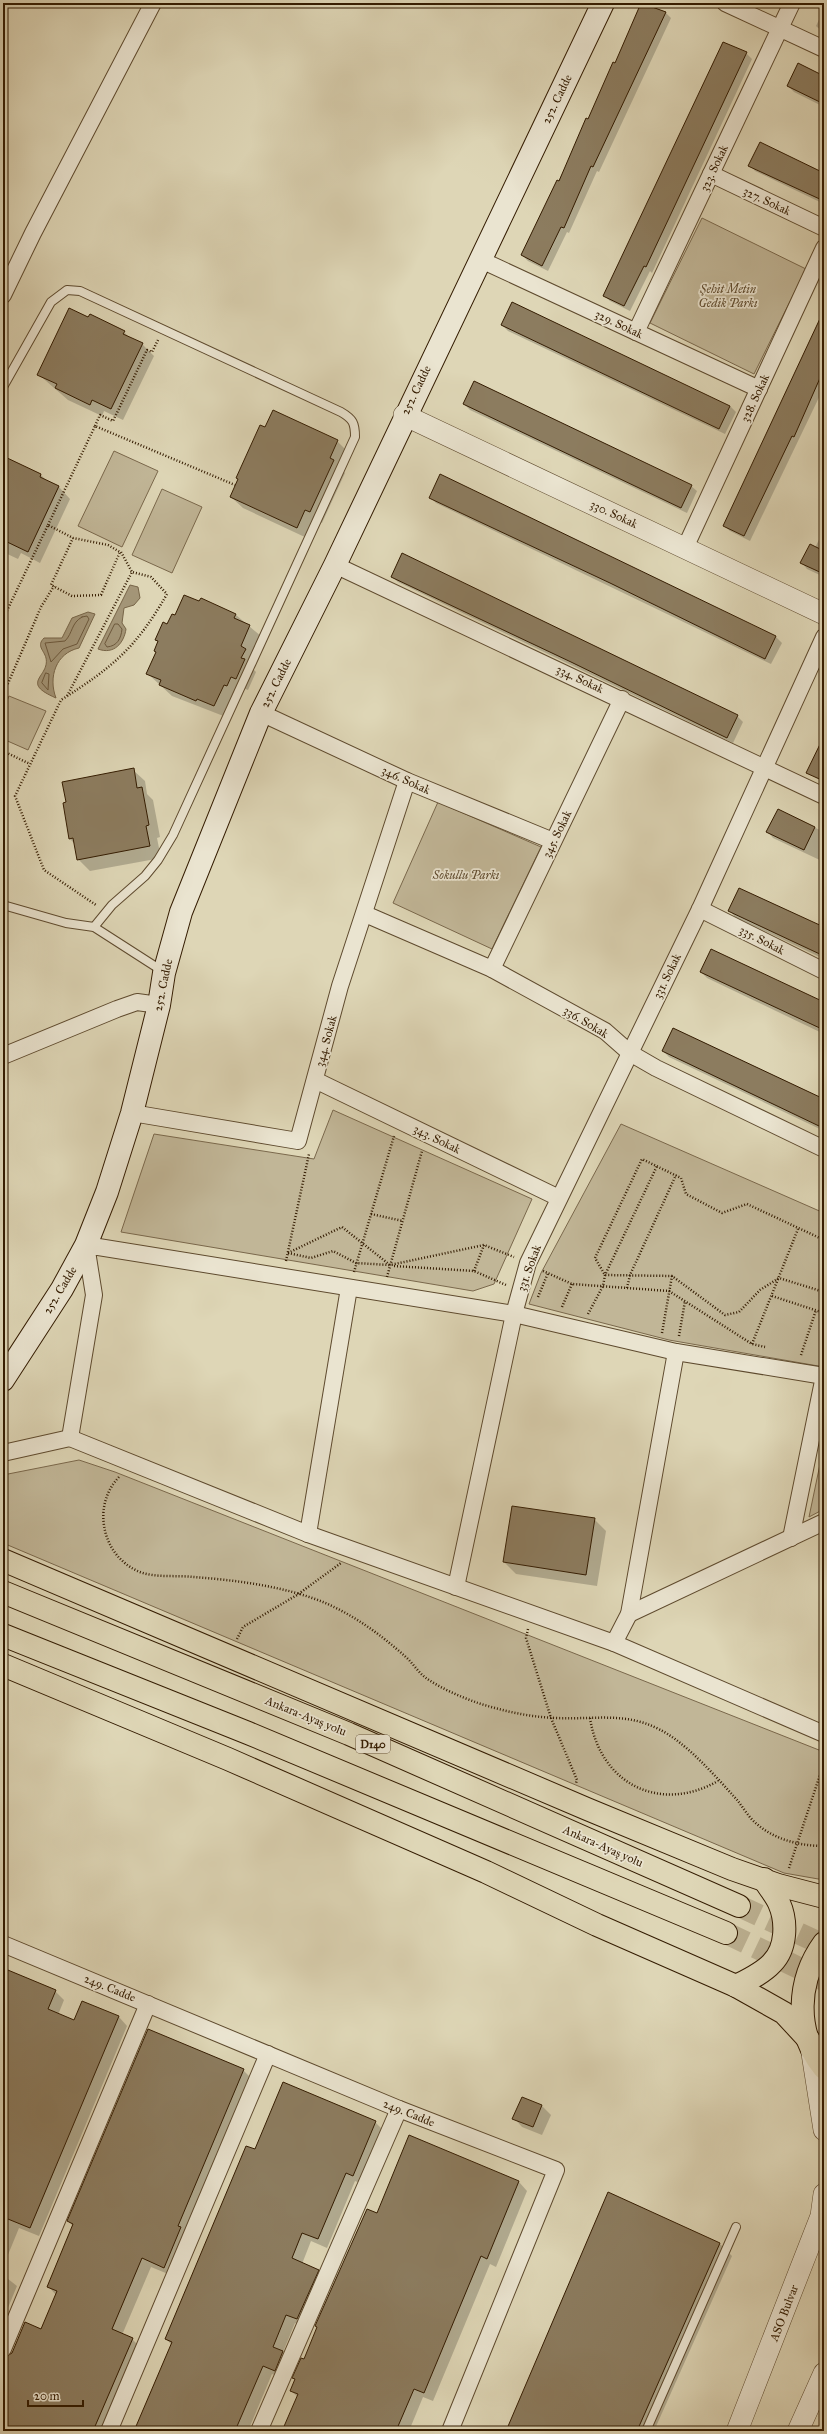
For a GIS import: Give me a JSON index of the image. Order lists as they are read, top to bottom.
{
  "streets": {
    "highway": ["Ankara-Ayaş yolu", "D140"],
    "main road": ["252. Cadde"],
    "street": [
      "323. Sokak",
      "327. Sokak",
      "329. Sokak",
      "328. Sokak",
      "330. Sokak",
      "334. Sokak",
      "346. Sokak",
      "345. Sokak",
      "335. Sokak",
      "331. Sokak",
      "336. Sokak",
      "344. Sokak",
      "343. Sokak",
      "249. Cadde",
      "ASO Bulvar"
    ]
  },
  "crossings": [
    ["252. Cadde", "329. Sokak"],
    ["252. Cadde", "330. Sokak"],
    ["252. Cadde", "334. Sokak"],
    ["252. Cadde", "346. Sokak"],
    ["252. Cadde", "344. Sokak"],
    ["323. Sokak", "327. Sokak"],
    ["323. Sokak", "329. Sokak"],
    ["329. Sokak", "328. Sokak"],
    ["328. Sokak", "330. Sokak"],
    ["334. Sokak", "345. Sokak"],
    ["334. Sokak", "331. Sokak"],
    ["346. Sokak", "345. Sokak"],
    ["346. Sokak", "344. Sokak"],
    ["345. Sokak", "336. Sokak"],
    ["335. Sokak", "331. Sokak"],
    ["331. Sokak", "336. Sokak"],
    ["331. Sokak", "343. Sokak"],
    ["336. Sokak", "344. Sokak"],
    ["344. Sokak", "343. Sokak"]
  ],
  "parks": ["Şehit Metin Gedik Parkı", "Sokullu Parkı"],
  "scale_bar": "20 m"
}
